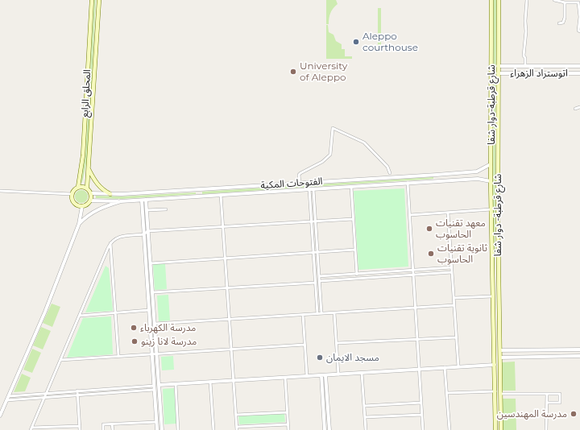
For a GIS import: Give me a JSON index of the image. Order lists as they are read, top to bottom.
{
  "streets": {
    "main road": ["المحلق الرابع", "شارع قرطبة-دوار شفا", "شارع قرطبة- دوار شفا"],
    "street": ["اتوستراد الزهراء", "الفتوحات المكية"]
  },
  "crossings": [
    ["اتوستراد الزهراء", "شارع قرطبة- دوار شفا"],
    ["المحلق الرابع", "الفتوحات المكية"],
    ["شارع قرطبة-دوار شفا", "الفتوحات المكية"]
  ],
  "places": [
    "Aleppo courthouse",
    "University of Aleppo",
    "معهد تقنيات الحاسوب",
    "ثانوية تقنيات الحاسوب",
    "مدرسة الكهرباء",
    "مدرسة لانا زينو",
    "مسجد الايمان",
    "مدرسة المهندسين"
  ]
}
